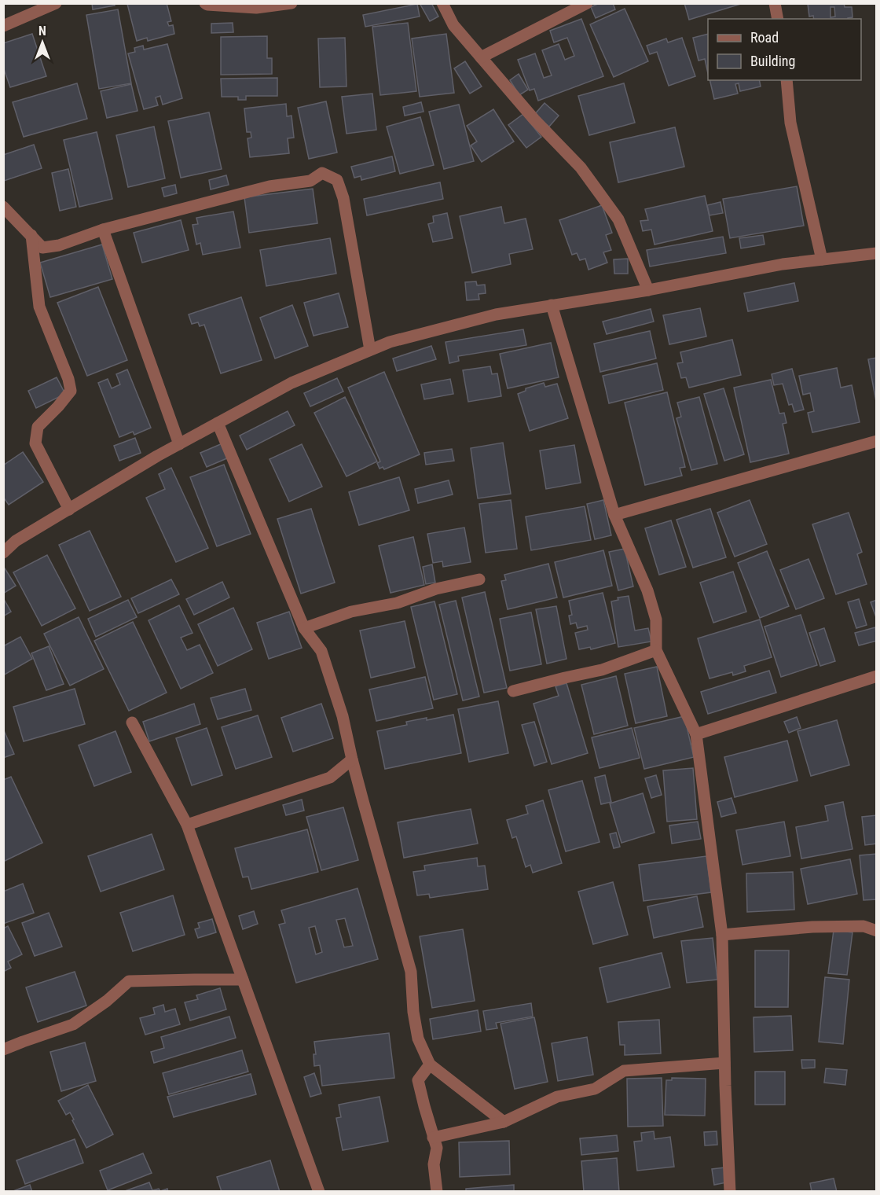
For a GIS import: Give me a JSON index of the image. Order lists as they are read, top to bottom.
{
  "legend": ["Road", "Building"],
  "north": "top"
}
